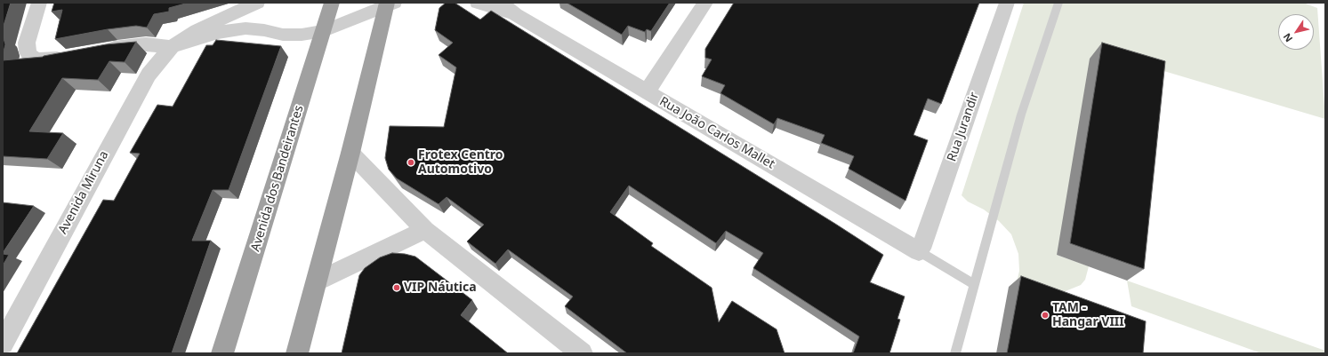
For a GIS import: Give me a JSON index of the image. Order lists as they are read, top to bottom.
{
  "streets": {
    "highway": ["Avenida dos Bandeirantes"],
    "street": ["Rua Jurandir", "Rua João Carlos Mallet", "Avenida Miruna"]
  },
  "crossings": [
    ["Rua Jurandir", "Rua João Carlos Mallet"]
  ],
  "places": ["Frotex Centro Automotivo", "VIP Náutica", "TAM - Hangar VIII"],
  "north": "bottom left"
}
